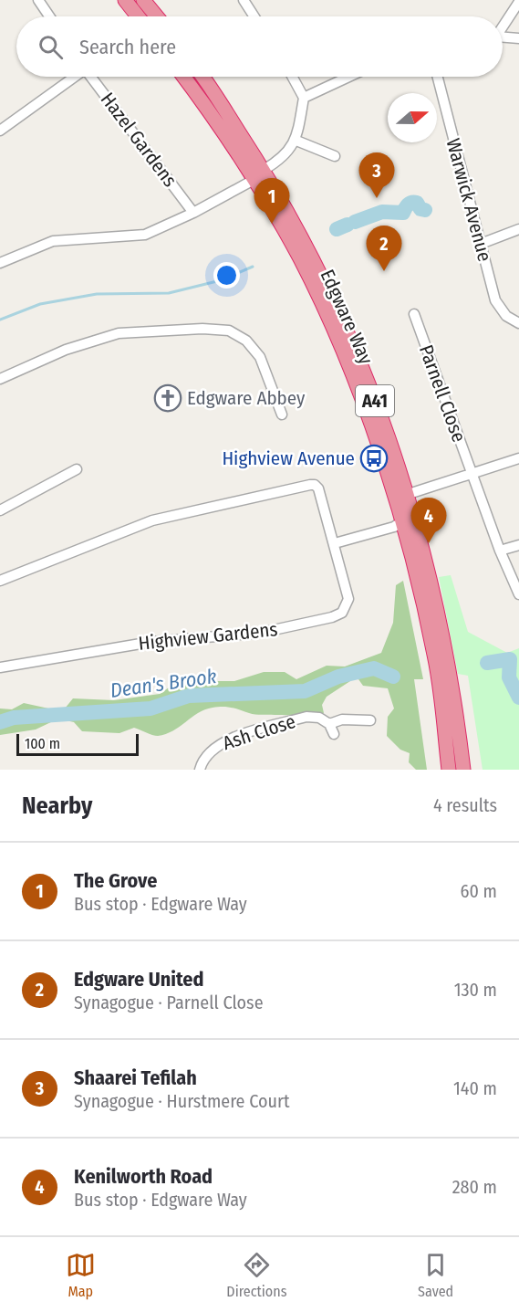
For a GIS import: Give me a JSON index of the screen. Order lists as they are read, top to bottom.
{
  "streets": {
    "highway": ["Edgware Way", "A41"],
    "street": [
      "Hazel Gardens",
      "Warwick Avenue",
      "Parnell Close",
      "Highview Gardens",
      "Ash Close"
    ]
  },
  "water": ["Dean's Brook"],
  "places": {
    "church": ["Edgware Abbey"],
    "bus stop": ["Highview Avenue"]
  },
  "scale_bar": "100 m",
  "north": "right",
  "page": {
    "search": "Search here",
    "pins": [
      "3",
      "1",
      "2",
      "4"
    ],
    "scale": "100 m",
    "heading": ["Nearby", "4 results"],
    "list": [
      {
        "mark": "1",
        "name": "The Grove",
        "note": "Bus stop · Edgware Way",
        "value": "60 m"
      },
      {
        "mark": "2",
        "name": "Edgware United",
        "note": "Synagogue · Parnell Close",
        "value": "130 m"
      },
      {
        "mark": "3",
        "name": "Shaarei Tefilah",
        "note": "Synagogue · Hurstmere Court",
        "value": "140 m"
      },
      {
        "mark": "4",
        "name": "Kenilworth Road",
        "note": "Bus stop · Edgware Way",
        "value": "280 m"
      }
    ],
    "nav": ["Map", "Directions", "Saved"]
  }
}
